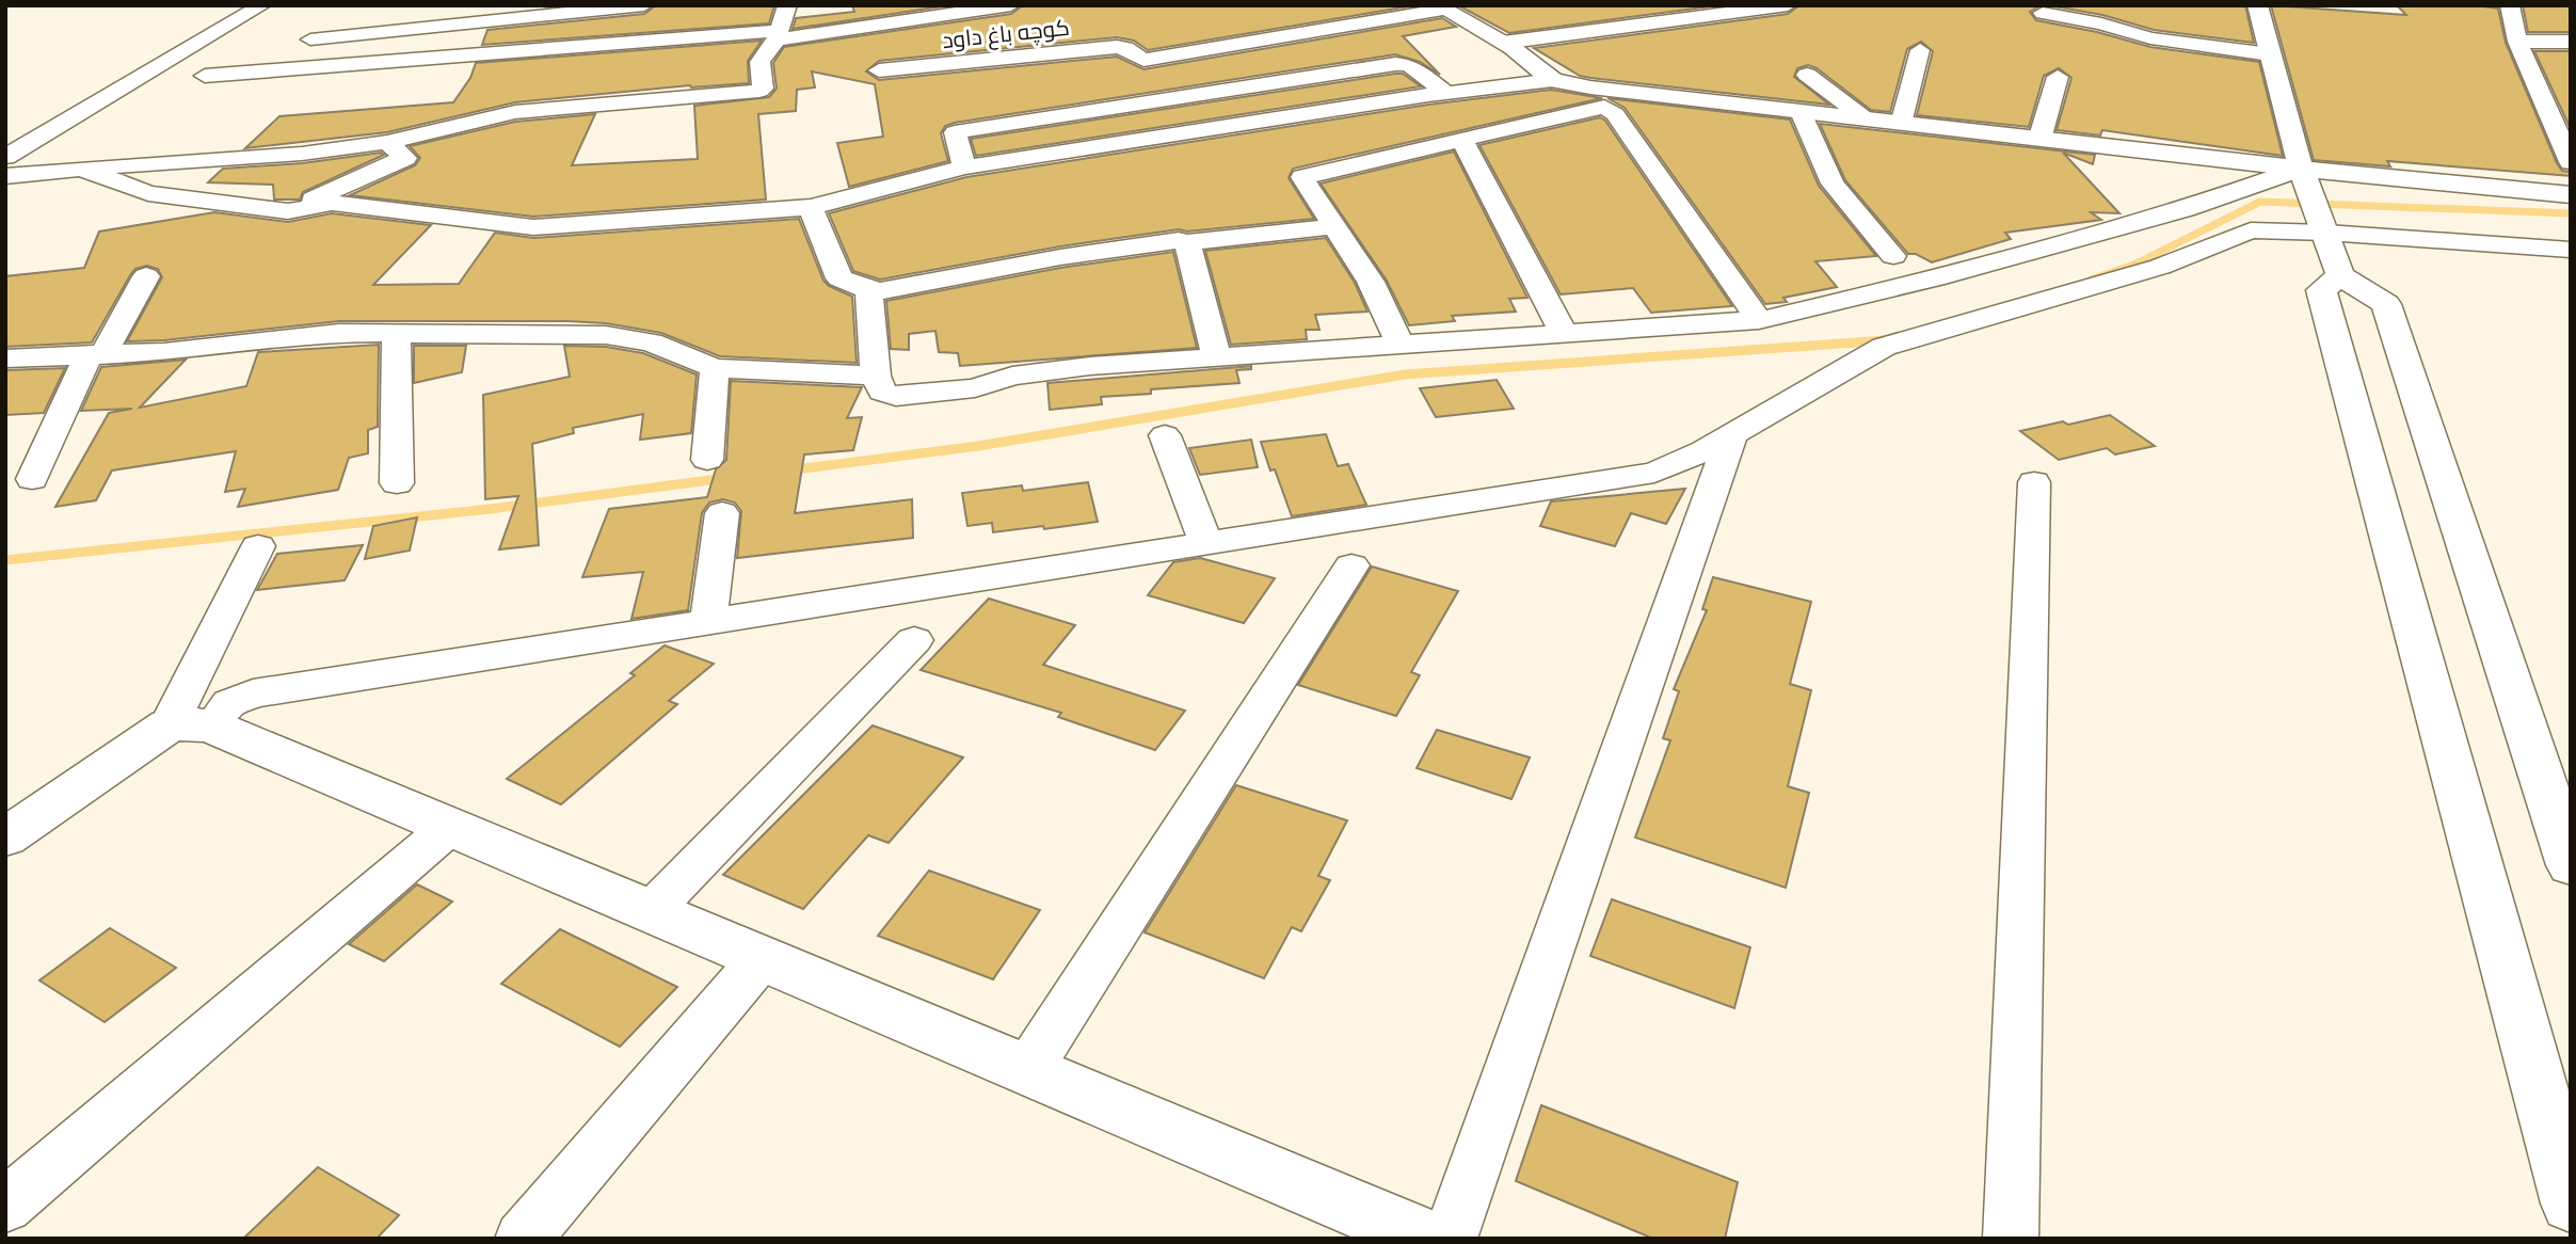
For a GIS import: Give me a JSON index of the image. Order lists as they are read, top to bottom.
{
  "streets": {
    "street": ["کوچه باغ داود"]
  }
}
